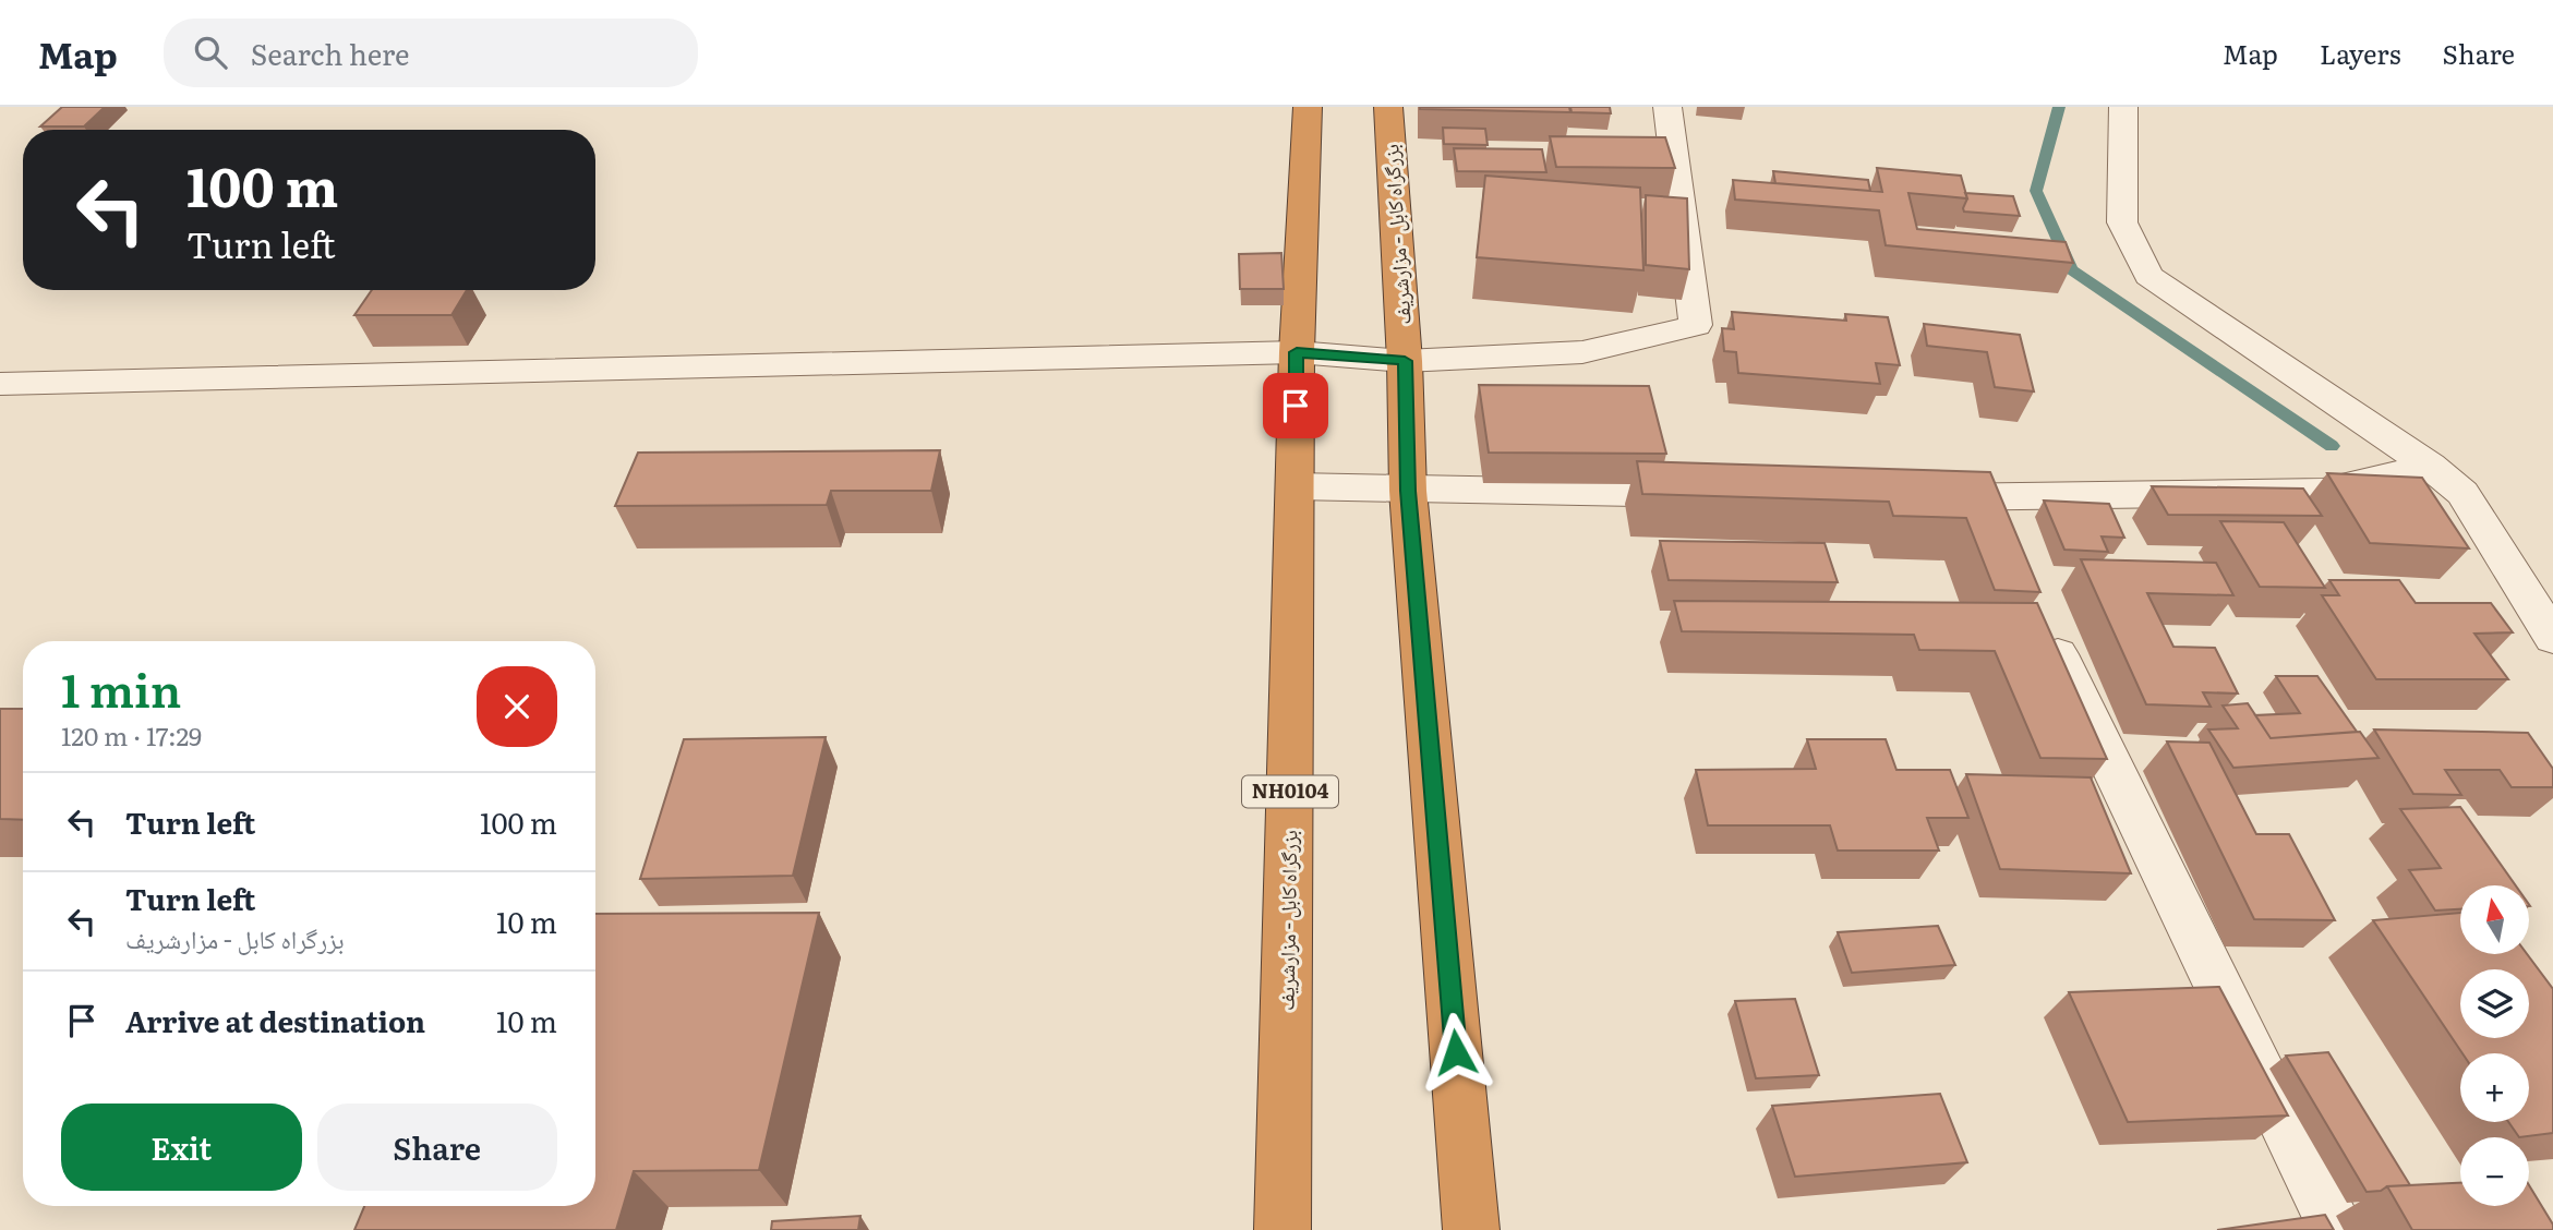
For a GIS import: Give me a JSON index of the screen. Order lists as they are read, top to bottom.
{
  "streets": {
    "highway": ["بزرگراه کابل - مزارشریف", "NH0104"]
  },
  "north": "top",
  "page": {
    "header": "Map",
    "search": "Search here",
    "nav": ["Map", "Layers", "Share"],
    "turn": ["100 m", "Turn left"],
    "heading": ["1 min", "120 m · 17:29"],
    "list": [
      {
        "name": "Turn left",
        "value": "100 m"
      },
      {
        "name": "Turn left",
        "note": "بزرگراه کابل - مزارشریف",
        "value": "10 m"
      },
      {
        "name": "Arrive at destination",
        "value": "10 m"
      }
    ],
    "map_buttons": ["+", "−"],
    "buttons": ["Exit", "Share"]
  }
}
